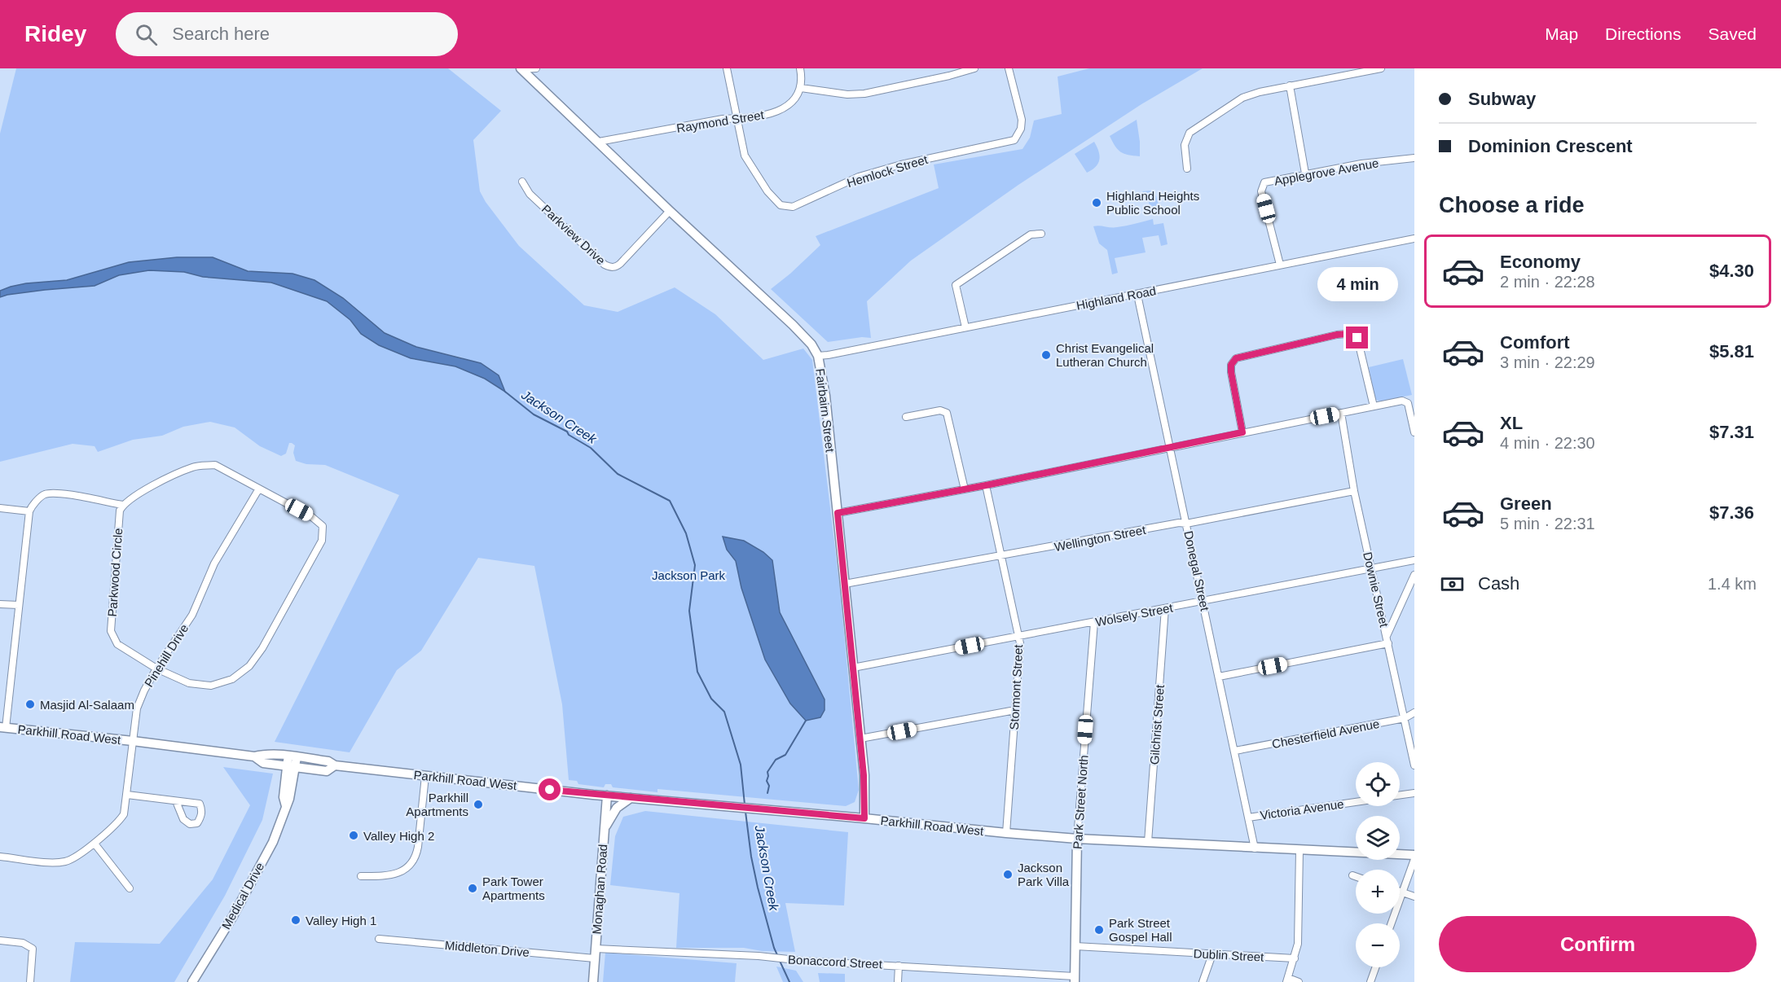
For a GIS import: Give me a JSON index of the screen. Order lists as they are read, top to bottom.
{
  "streets": {
    "main road": [
      "Fairbairn Street",
      "Parkhill Road West",
      "Park Street North",
      "Monaghan Road",
      "Medical Drive"
    ],
    "street": [
      "Raymond Street",
      "Hemlock Street",
      "Applegrove Avenue",
      "Parkview Drive",
      "Highland Road",
      "Wellington Street",
      "Donegal Street",
      "Parkwood Circle",
      "Downie Street",
      "Wolsely Street",
      "Pinehill Drive",
      "Stormont Street",
      "Gilchrist Street",
      "Chesterfield Avenue",
      "Victoria Avenue",
      "Middleton Drive",
      "Dublin Street",
      "Bonaccord Street"
    ]
  },
  "crossings": [
    ["Raymond Street", "Hemlock Street"],
    ["Raymond Street", "Fairbairn Street"],
    ["Applegrove Avenue", "Highland Road"],
    ["Parkview Drive", "Fairbairn Street"],
    ["Highland Road", "Fairbairn Street"],
    ["Highland Road", "Donegal Street"],
    ["Fairbairn Street", "Wellington Street"],
    ["Fairbairn Street", "Wolsely Street"],
    ["Fairbairn Street", "Parkhill Road West"],
    ["Wellington Street", "Donegal Street"],
    ["Wellington Street", "Downie Street"],
    ["Wellington Street", "Stormont Street"],
    ["Donegal Street", "Wolsely Street"],
    ["Donegal Street", "Chesterfield Avenue"],
    ["Donegal Street", "Parkhill Road West"],
    ["Donegal Street", "Victoria Avenue"],
    ["Parkwood Circle", "Pinehill Drive"],
    ["Downie Street", "Wolsely Street"],
    ["Downie Street", "Chesterfield Avenue"],
    ["Wolsely Street", "Stormont Street"],
    ["Wolsely Street", "Gilchrist Street"],
    ["Wolsely Street", "Park Street North"],
    ["Pinehill Drive", "Parkhill Road West"],
    ["Stormont Street", "Parkhill Road West"],
    ["Gilchrist Street", "Parkhill Road West"],
    ["Parkhill Road West", "Park Street North"],
    ["Parkhill Road West", "Monaghan Road"],
    ["Parkhill Road West", "Medical Drive"],
    ["Park Street North", "Dublin Street"],
    ["Park Street North", "Bonaccord Street"],
    ["Monaghan Road", "Middleton Drive"],
    ["Monaghan Road", "Bonaccord Street"],
    ["Middleton Drive", "Bonaccord Street"]
  ],
  "water": ["Jackson Creek"],
  "parks": ["Jackson Park"],
  "places": [
    "Highland Heights Public School",
    "Christ Evangelical Lutheran Church",
    "Masjid Al-Salaam",
    "Parkhill Apartments",
    "Valley High 2",
    "Jackson Park Villa",
    "Park Tower Apartments",
    "Valley High 1",
    "Park Street Gospel Hall"
  ],
  "page": {
    "header": "Ridey",
    "search": "Search here",
    "nav": ["Map", "Directions", "Saved"],
    "banner": ["Subway", "Dominion Crescent"],
    "heading": "Choose a ride",
    "list": [
      {
        "name": "Economy",
        "note": "2 min · 22:28",
        "value": "$4.30"
      },
      {
        "name": "Comfort",
        "note": "3 min · 22:29",
        "value": "$5.81"
      },
      {
        "name": "XL",
        "note": "4 min · 22:30",
        "value": "$7.31"
      },
      {
        "name": "Green",
        "note": "5 min · 22:31",
        "value": "$7.36"
      }
    ],
    "bubble": "4 min",
    "pay": ["Cash", "1.4 km"],
    "map_buttons": ["+", "−"],
    "buttons": "Confirm"
  }
}
